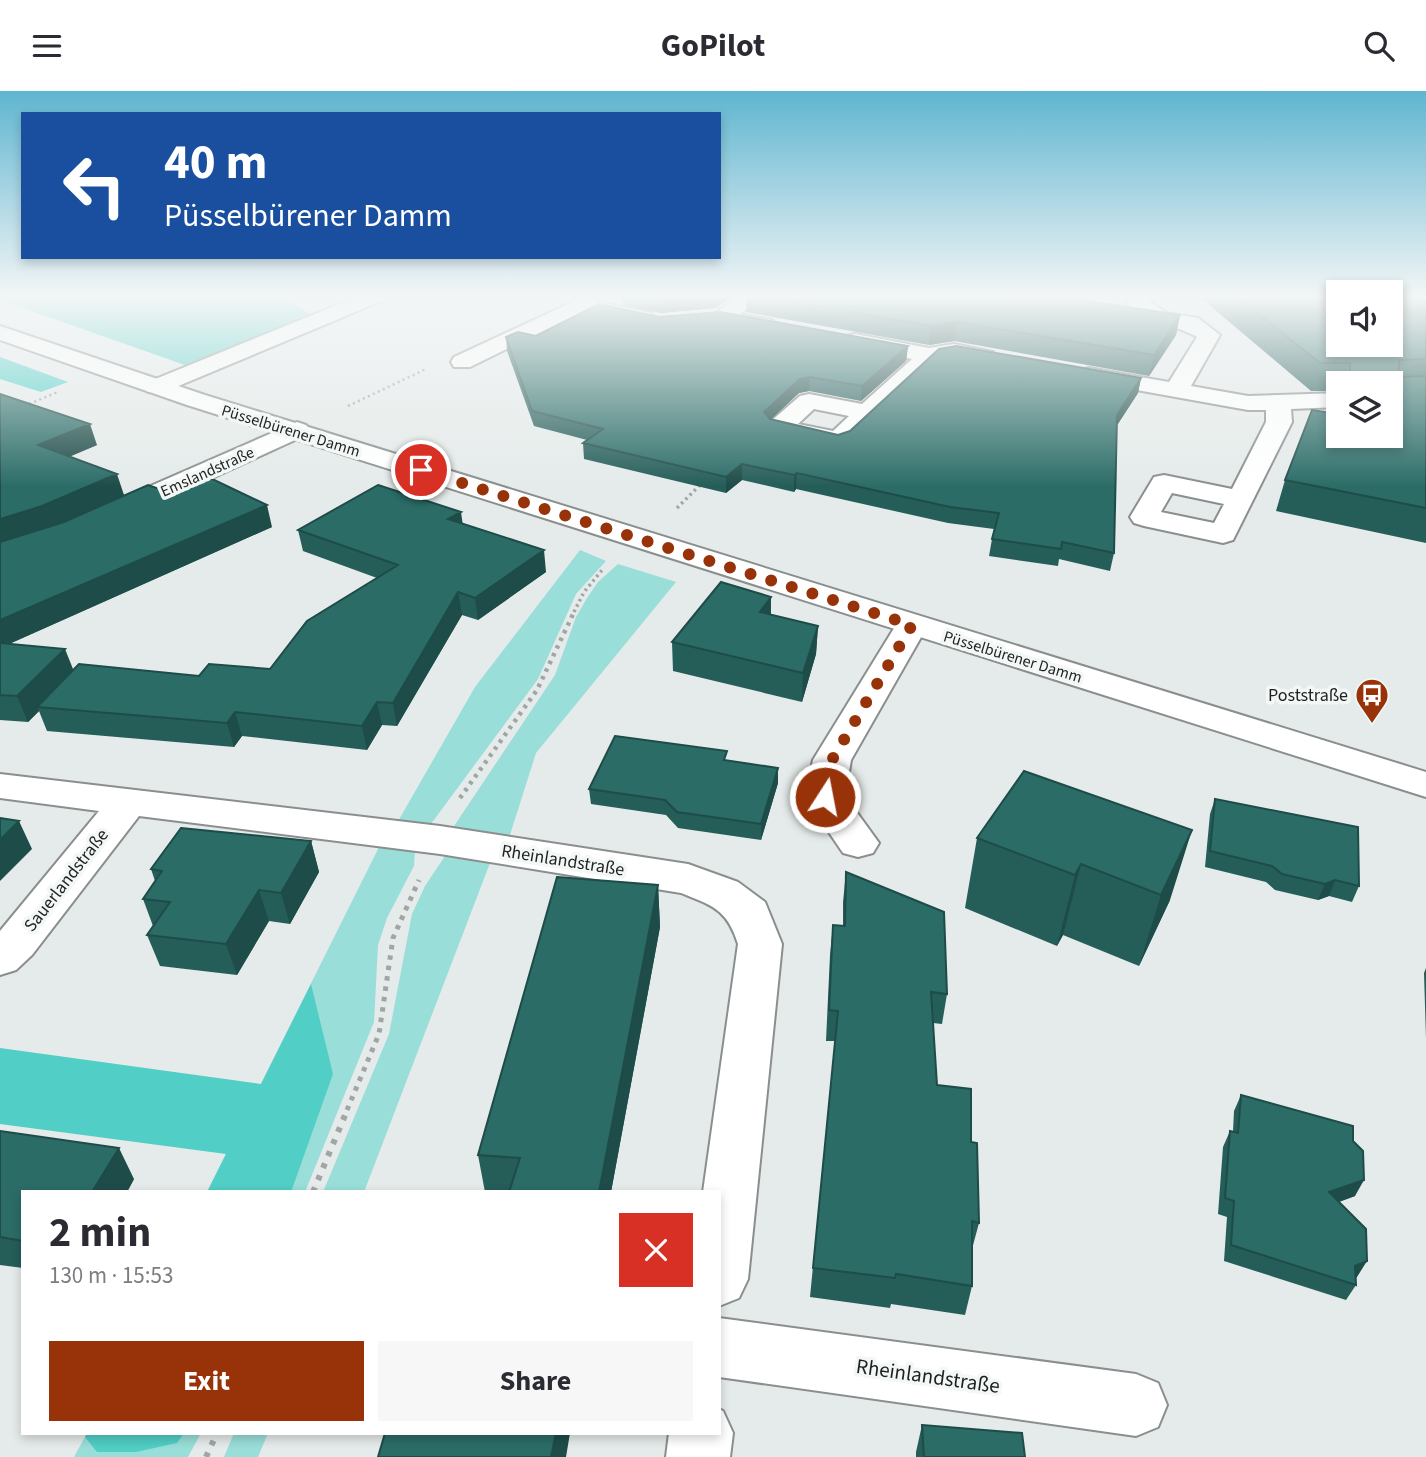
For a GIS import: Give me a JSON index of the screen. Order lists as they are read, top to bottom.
{
  "streets": {
    "street": [
      "Püsselbürener Damm",
      "Emslandstraße",
      "Rheinlandstraße",
      "Sauerlandstraße"
    ]
  },
  "crossings": [
    ["Püsselbürener Damm", "Emslandstraße"],
    ["Rheinlandstraße", "Sauerlandstraße"]
  ],
  "places": {
    "bus stop": ["Poststraße"]
  },
  "page": {
    "header": "GoPilot",
    "turn": ["40 m", "Püsselbürener Damm"],
    "heading": ["2 min", "130 m · 15:53"],
    "buttons": ["Exit", "Share"]
  }
}
